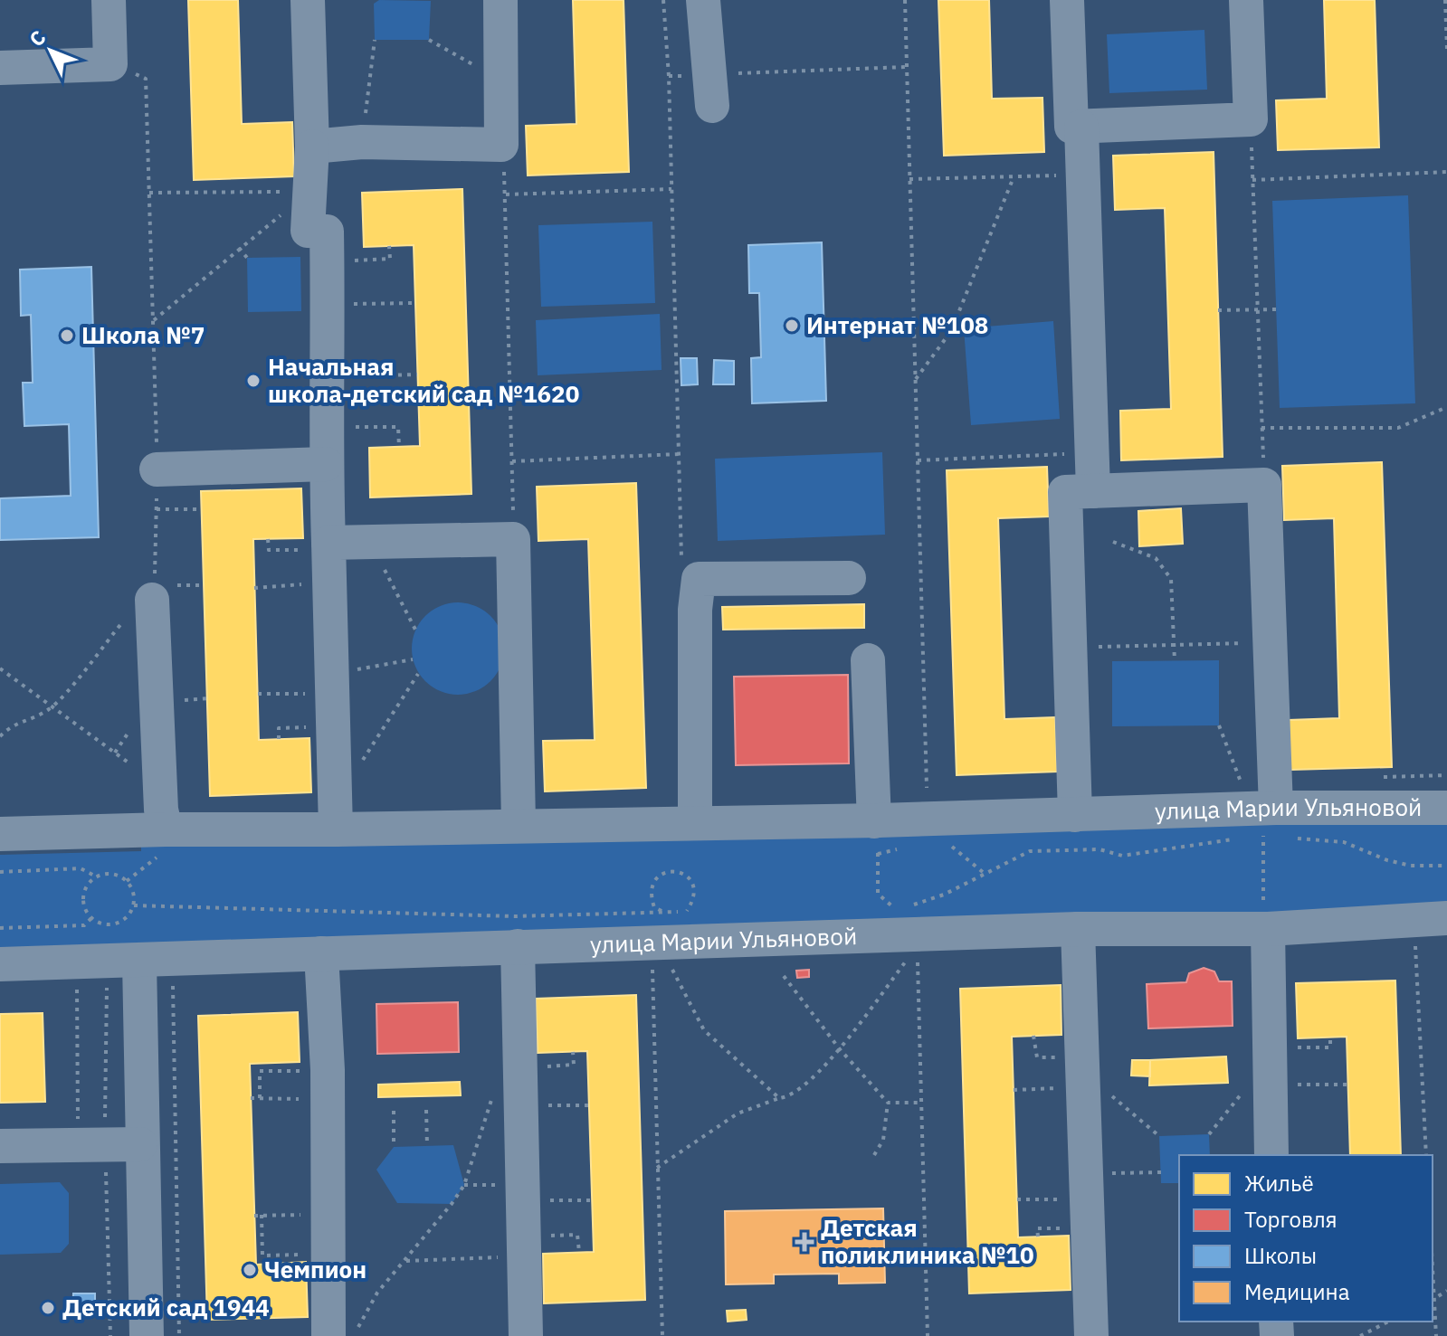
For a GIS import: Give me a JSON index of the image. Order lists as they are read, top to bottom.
{
  "streets": {
    "street": ["улица Марии Ульяновой"]
  },
  "places": {
    "other": [
      "Интернат №108",
      "Школа №7",
      "Начальная школа-детский сад №1620",
      "Чемпион",
      "Детский сад 1944"
    ],
    "health": ["Детская поликлиника №10"]
  },
  "legend": [
    "Жильё",
    "Торговля",
    "Школы",
    "Медицина"
  ],
  "north": "top left"
}
